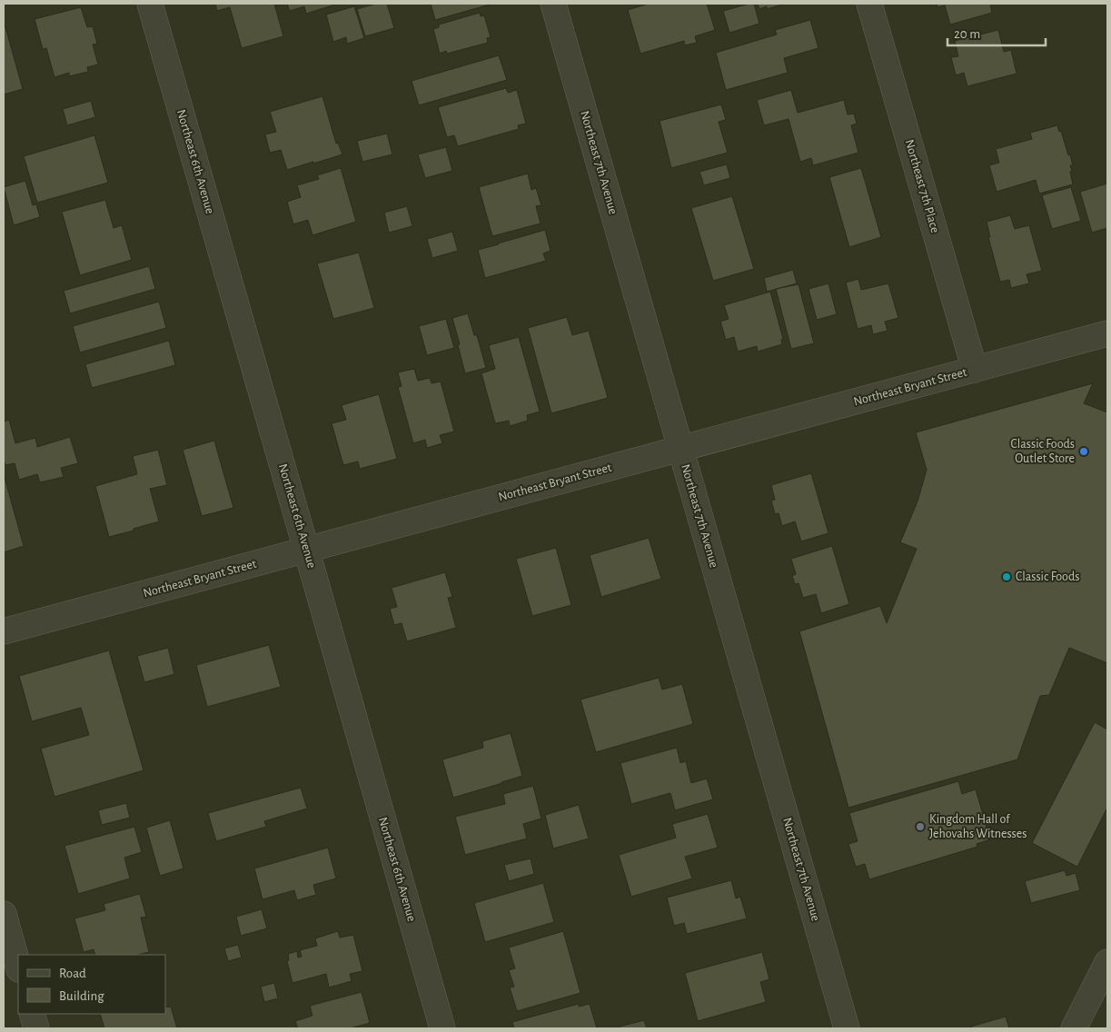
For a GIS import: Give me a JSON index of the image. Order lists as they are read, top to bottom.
{
  "streets": {
    "street": [
      "Northeast 6th Avenue",
      "Northeast 7th Avenue",
      "Northeast 7th Place",
      "Northeast Bryant Street"
    ]
  },
  "crossings": [
    ["Northeast 6th Avenue", "Northeast Bryant Street"],
    ["Northeast 7th Avenue", "Northeast Bryant Street"],
    ["Northeast 7th Place", "Northeast Bryant Street"]
  ],
  "places": ["Classic Foods Outlet Store", "Classic Foods", "Kingdom Hall of Jehovahs Witnesses"],
  "legend": ["Road", "Building"],
  "scale_bar": "20 m"
}
